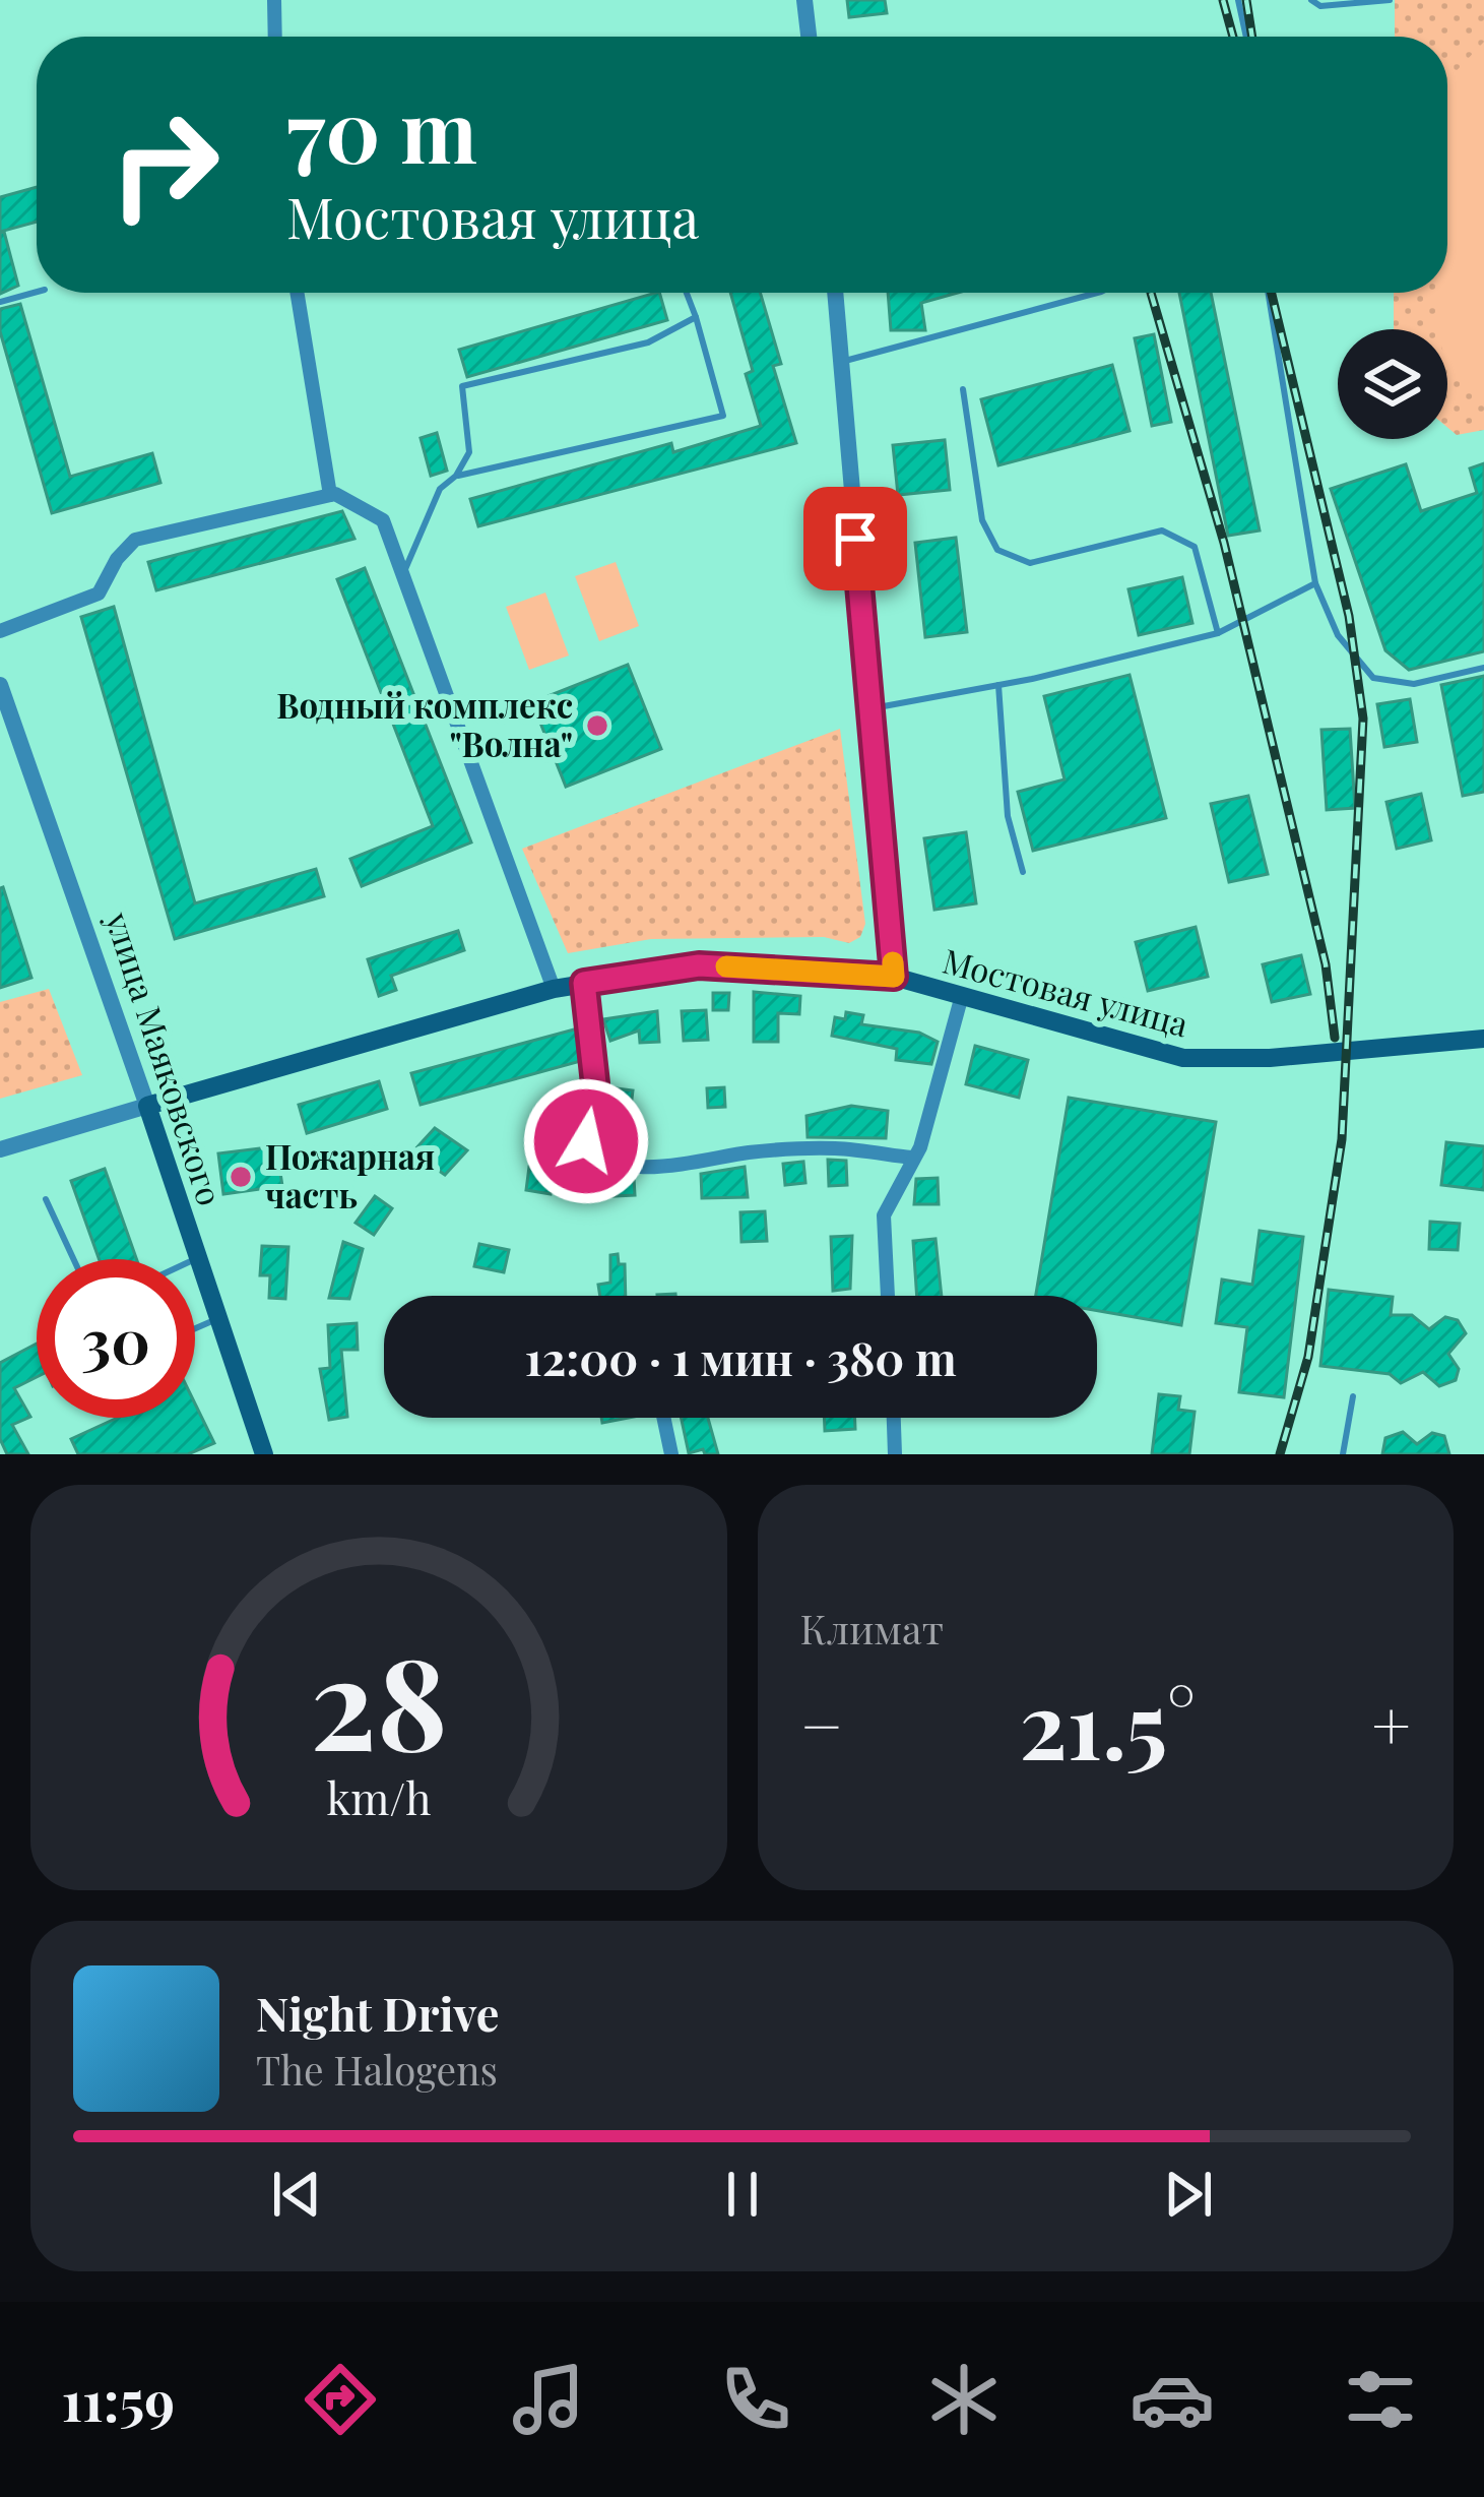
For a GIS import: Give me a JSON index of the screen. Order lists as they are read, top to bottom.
{
  "streets": {
    "main road": ["Мостовая улица", "улица Маяковского"]
  },
  "crossings": [
    ["Мостовая улица", "улица Маяковского"]
  ],
  "places": ["Водный комплекс \"Волна\"", "Пожарная часть"],
  "page": {
    "turn": ["70 m", "Мостовая улица"],
    "limit": "30",
    "trip": "12:00 · 1 мин · 380 m",
    "tile": "Климат",
    "heat": ["−", "21.5°", "+"],
    "song": ["Night Drive", "The Halogens"],
    "tabs": "11:59",
    "gauge": ["28", "km/h"]
  }
}
